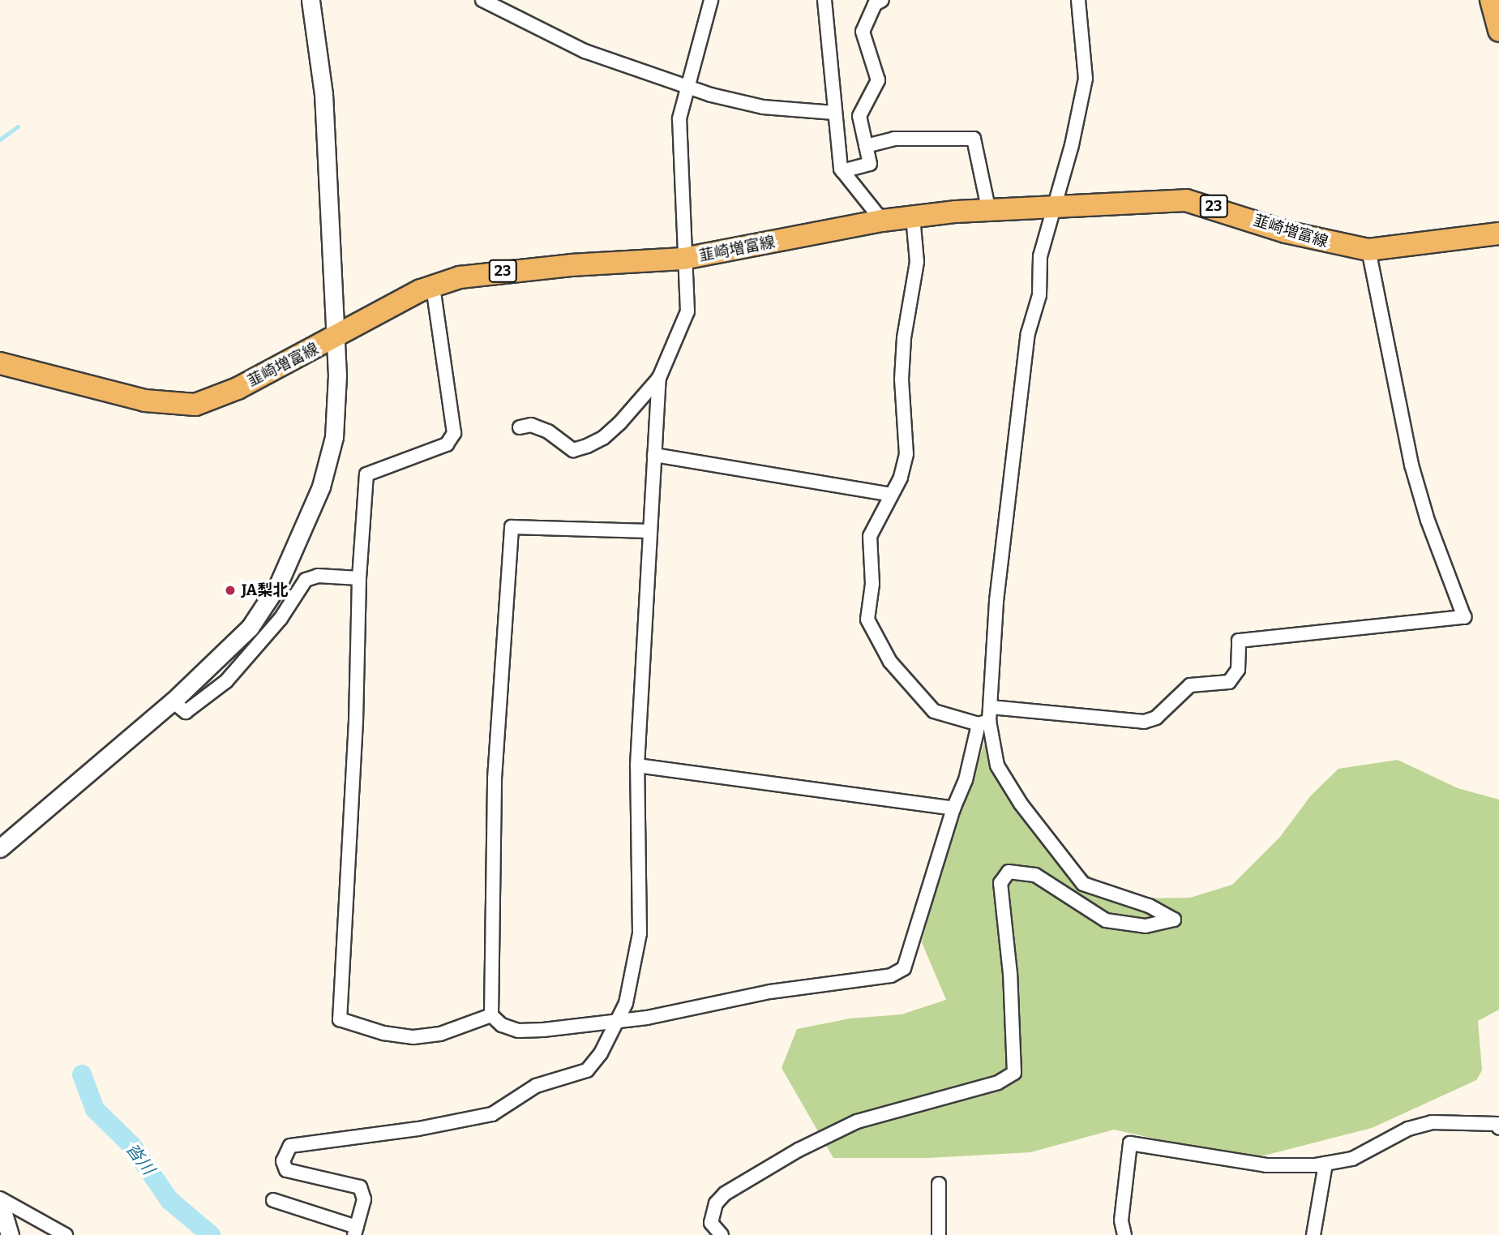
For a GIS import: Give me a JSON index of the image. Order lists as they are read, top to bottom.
{
  "streets": {
    "main road": ["23", "韮崎増富線"]
  },
  "water": ["沓川"],
  "places": ["JA梨北"]
}
